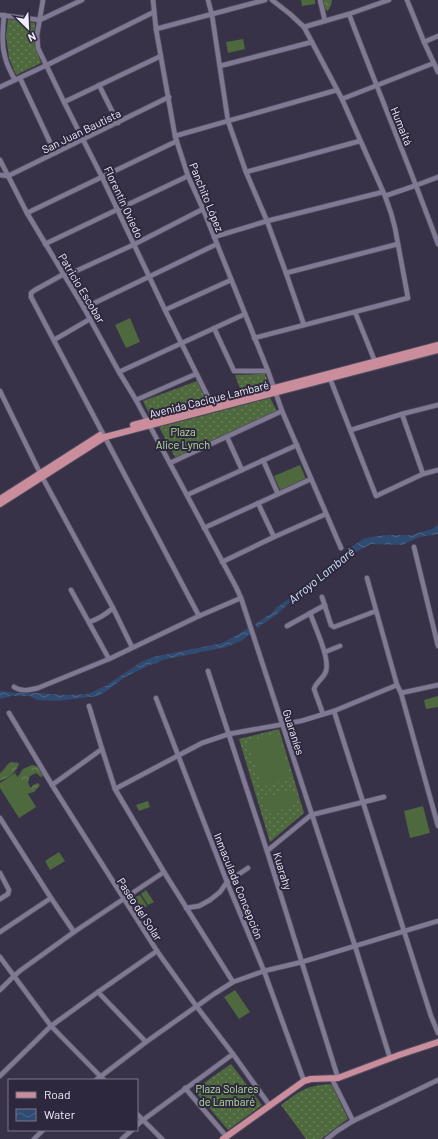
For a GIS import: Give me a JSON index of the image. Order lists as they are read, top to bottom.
{
  "streets": {
    "main road": ["Avenida Cacique Lambaré"],
    "street": [
      "Humaitá",
      "San Juan Bautista",
      "Panchito López",
      "Florentín Oviedo",
      "Patricio Escobar",
      "Guaraníes",
      "Kuarahy",
      "Inmaculada Concepción",
      "Paseo del Solar"
    ]
  },
  "crossings": [
    ["San Juan Bautista", "Panchito López"],
    ["San Juan Bautista", "Florentín Oviedo"],
    ["San Juan Bautista", "Patricio Escobar"],
    ["Panchito López", "Avenida Cacique Lambaré"],
    ["Florentín Oviedo", "Avenida Cacique Lambaré"],
    ["Patricio Escobar", "Avenida Cacique Lambaré"],
    ["Patricio Escobar", "Guaraníes"],
    ["Avenida Cacique Lambaré", "Guaraníes"]
  ],
  "water": ["Arroyo Lambaré"],
  "parks": ["Plaza Alice Lynch", "Plaza Solares de Lambaré"],
  "legend": ["Road", "Water"],
  "north": "bottom right"
}
